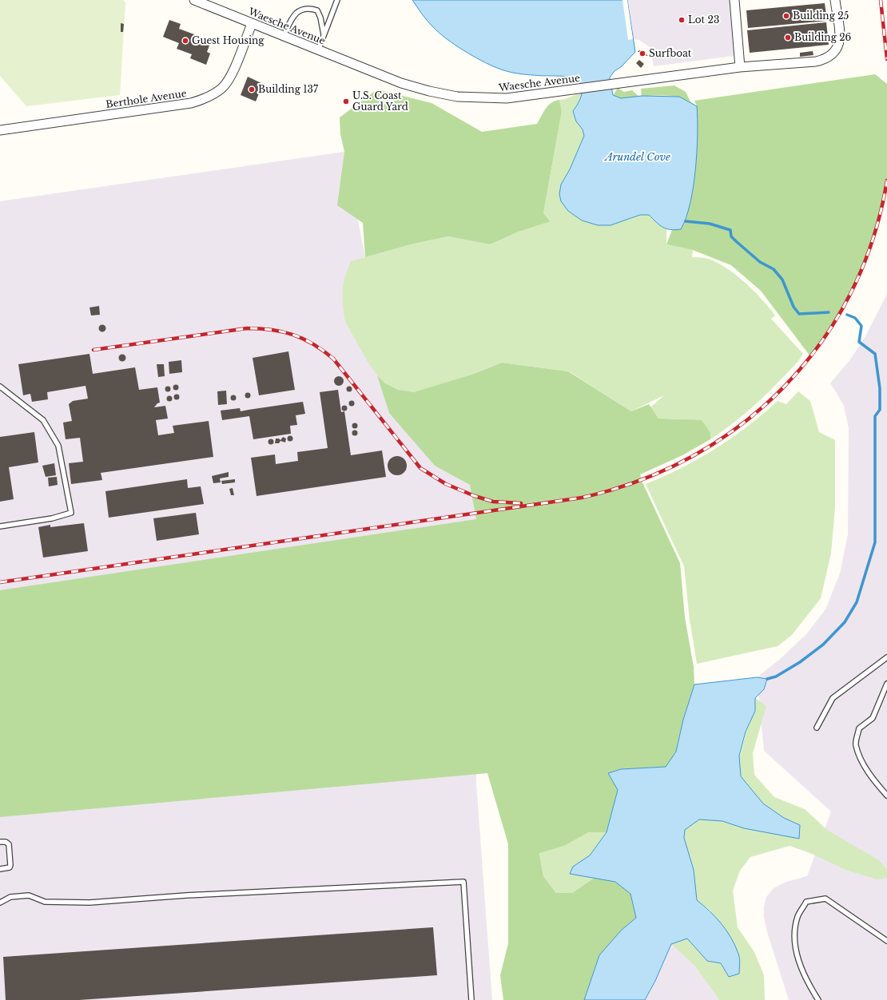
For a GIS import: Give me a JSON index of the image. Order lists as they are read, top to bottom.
{
  "streets": {
    "street": ["Waesche Avenue", "Berthole Avenue"]
  },
  "crossings": [
    ["Waesche Avenue", "Berthole Avenue"]
  ],
  "water": ["Arundel Cove"],
  "places": [
    "Building 25",
    "Lot 23",
    "Building 26",
    "Guest Housing",
    "Surfboat",
    "Building 137",
    "U.S. Coast Guard Yard"
  ]
}
